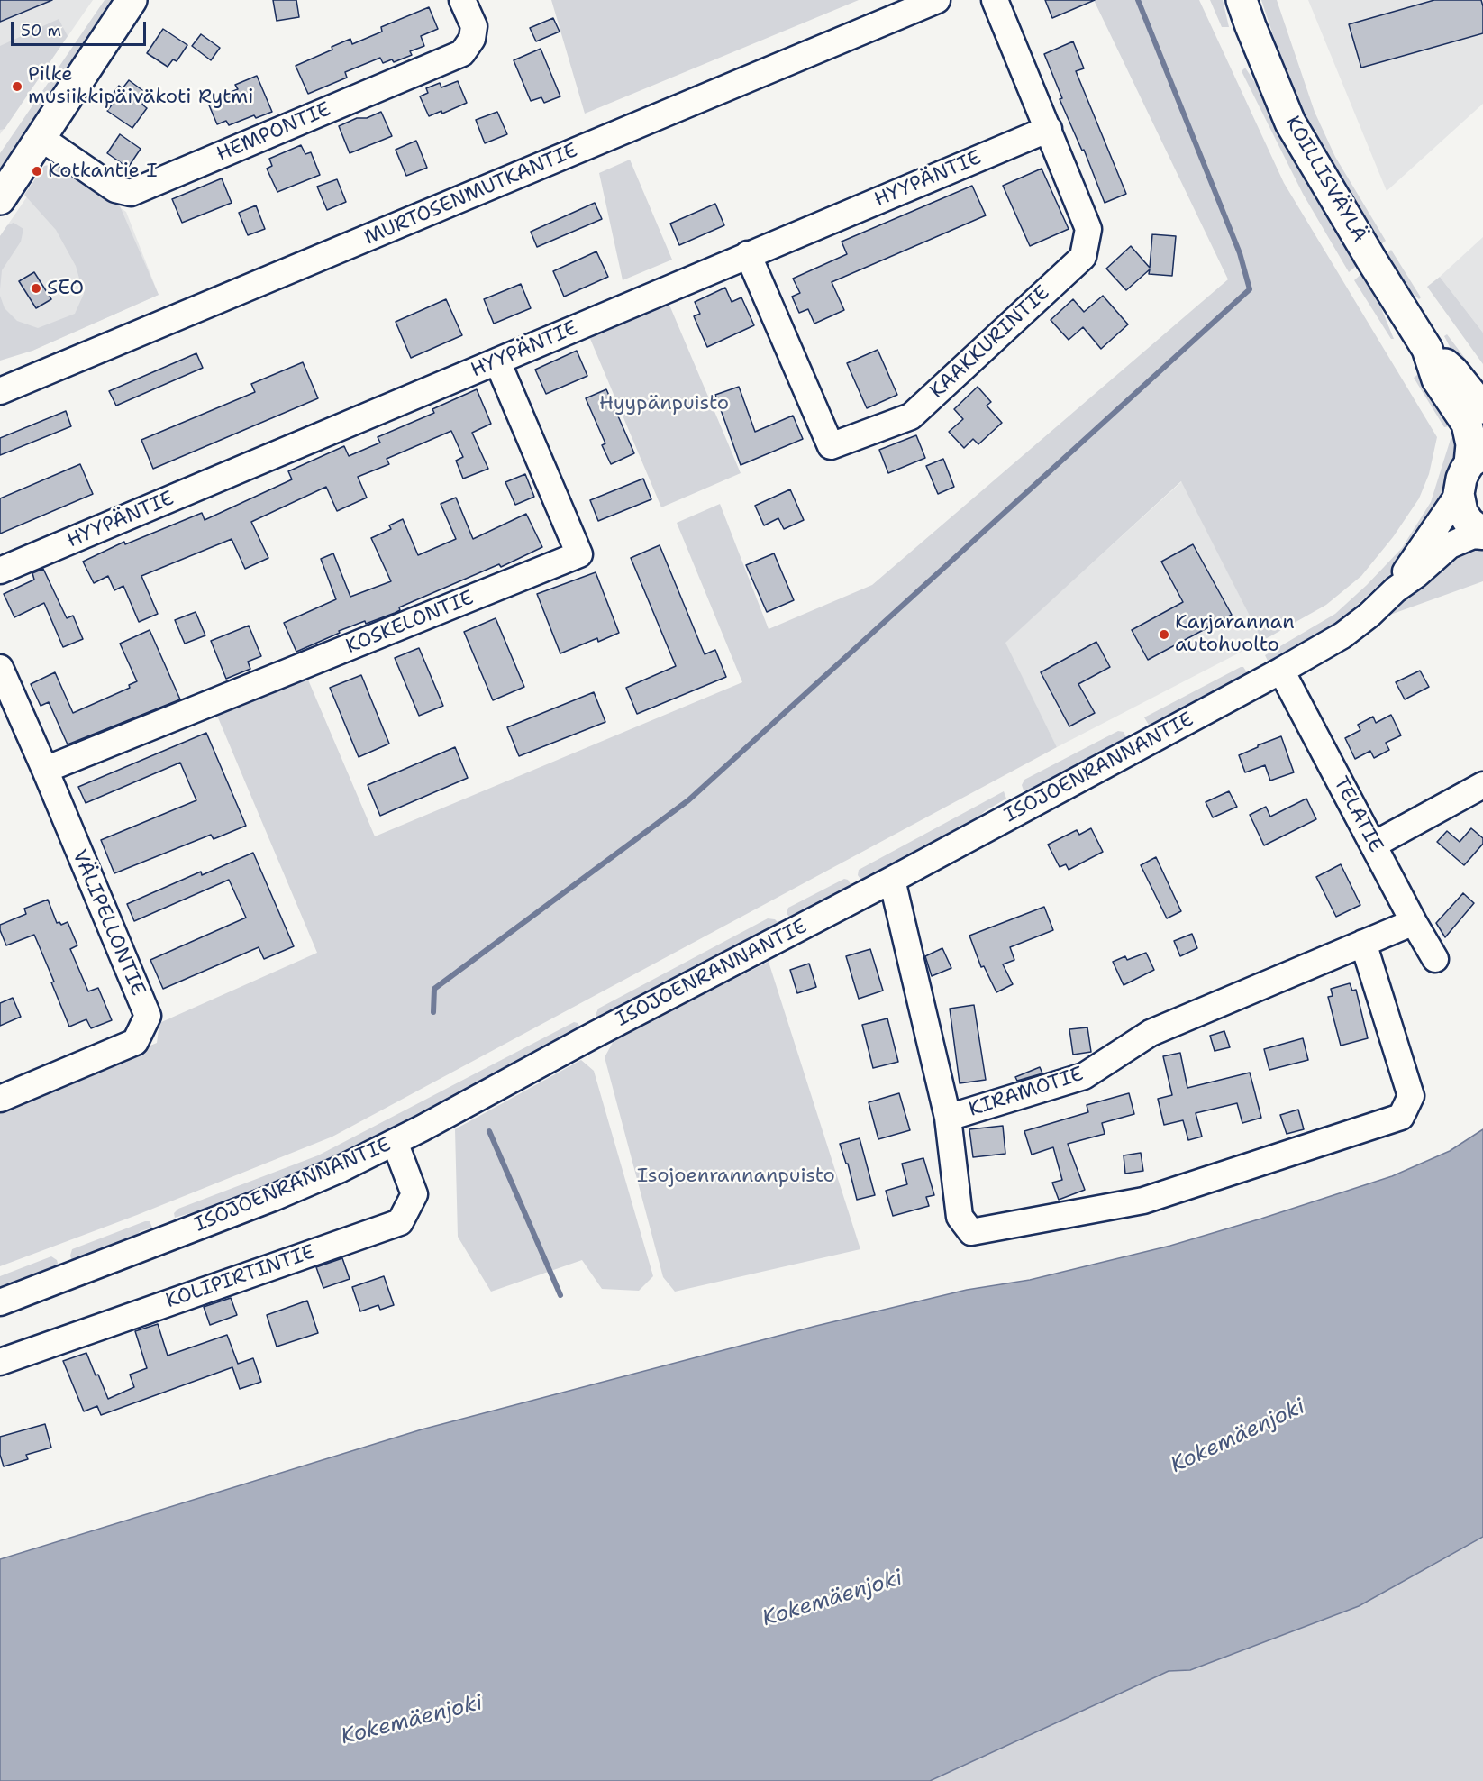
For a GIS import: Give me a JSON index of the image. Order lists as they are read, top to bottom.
{
  "streets": {
    "main road": ["KOILLISVÄYLÄ"],
    "street": [
      "HEMPONTIE",
      "HYYPÄNTIE",
      "MURTOSENMUTKANTIE",
      "KAAKKURINTIE",
      "KOSKELONTIE",
      "ISOJOENRANNANTIE",
      "TELATIE",
      "VÄLIPELLONTIE",
      "KIRAMOTIE",
      "KOLIPIRTINTIE"
    ]
  },
  "crossings": [
    ["HYYPÄNTIE", "KAAKKURINTIE"],
    ["HYYPÄNTIE", "KOSKELONTIE"],
    ["KOSKELONTIE", "VÄLIPELLONTIE"],
    ["ISOJOENRANNANTIE", "TELATIE"],
    ["ISOJOENRANNANTIE", "KIRAMOTIE"],
    ["ISOJOENRANNANTIE", "KOLIPIRTINTIE"],
    ["TELATIE", "KIRAMOTIE"]
  ],
  "water": ["Kokemäenjoki"],
  "parks": ["Hyypänpuisto", "Isojoenrannanpuisto"],
  "places": [
    "Pilke musiikkipäiväkoti Rytmi",
    "Kotkantie I",
    "SEO",
    "Karjarannan autohuolto"
  ],
  "scale_bar": "50 m"
}
